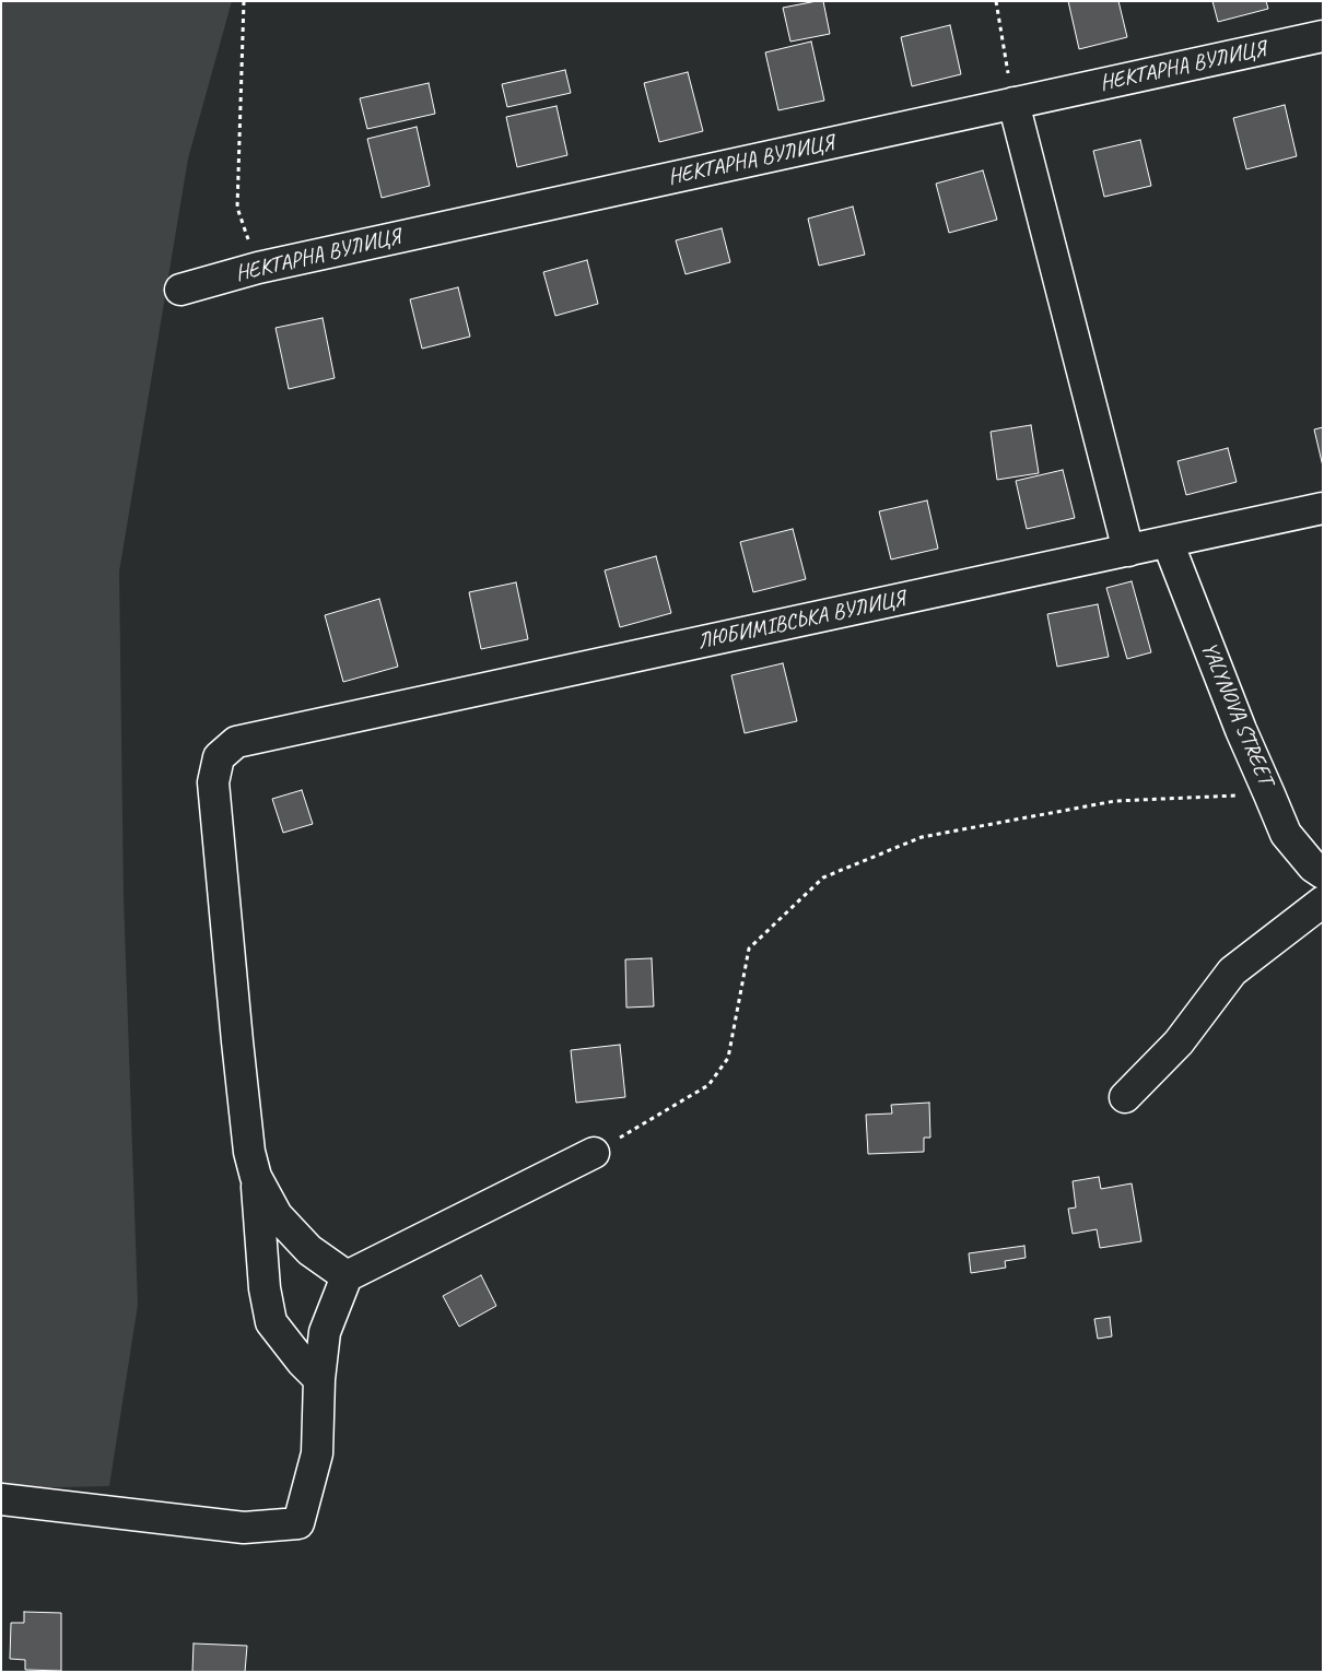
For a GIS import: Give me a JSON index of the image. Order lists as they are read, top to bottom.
{
  "streets": {
    "street": ["НЕКТАРНА ВУЛИЦЯ", "ЛЮБИМІВСЬКА ВУЛИЦЯ", "YALYNOVA STREET"]
  },
  "crossings": [
    ["ЛЮБИМІВСЬКА ВУЛИЦЯ", "YALYNOVA STREET"]
  ]
}
